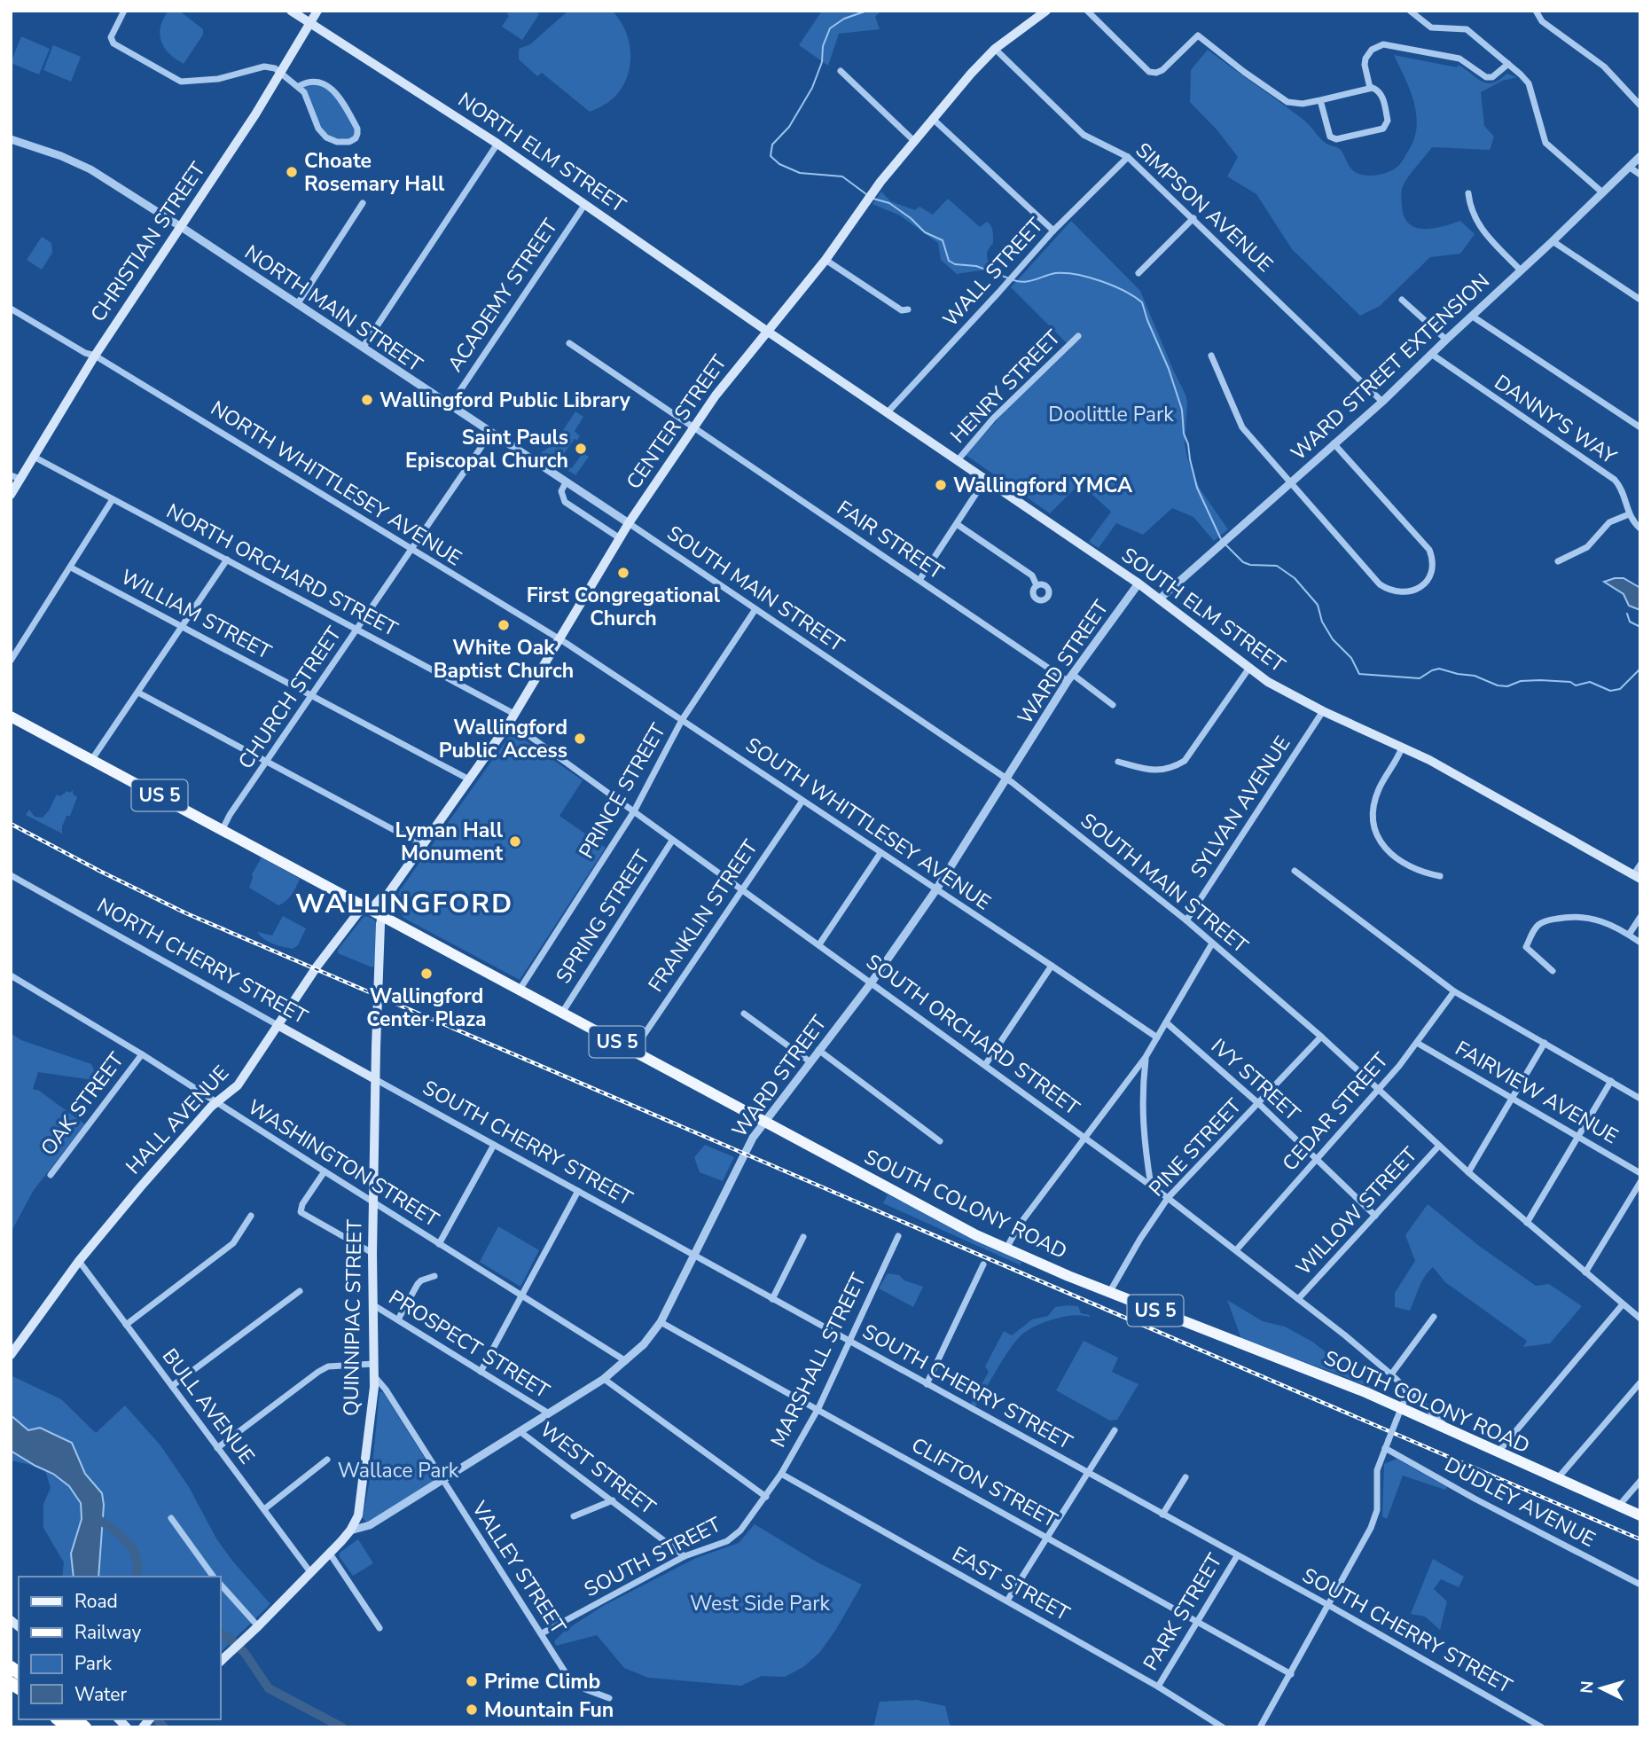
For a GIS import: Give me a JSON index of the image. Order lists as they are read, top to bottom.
{
  "streets": {
    "main road": [
      "NORTH ELM STREET",
      "CHRISTIAN STREET",
      "CENTER STREET",
      "SOUTH ELM STREET",
      "US 5",
      "NORTH CHERRY STREET",
      "HALL AVENUE",
      "SOUTH COLONY ROAD",
      "QUINNIPIAC STREET"
    ],
    "street": [
      "SIMPSON AVENUE",
      "WALL STREET",
      "ACADEMY STREET",
      "NORTH MAIN STREET",
      "WARD STREET EXTENSION",
      "HENRY STREET",
      "DANNY'S WAY",
      "NORTH WHITTLESEY AVENUE",
      "FAIR STREET",
      "NORTH ORCHARD STREET",
      "SOUTH MAIN STREET",
      "WILLIAM STREET",
      "WARD STREET",
      "CHURCH STREET",
      "PRINCE STREET",
      "SYLVAN AVENUE",
      "SOUTH WHITTLESEY AVENUE",
      "FRANKLIN STREET",
      "SPRING STREET",
      "SOUTH ORCHARD STREET",
      "IVY STREET",
      "FAIRVIEW AVENUE",
      "OAK STREET",
      "CEDAR STREET",
      "SOUTH CHERRY STREET",
      "PINE STREET",
      "WASHINGTON STREET",
      "WILLOW STREET",
      "PROSPECT STREET",
      "MARSHALL STREET",
      "BULL AVENUE",
      "WEST STREET",
      "CLIFTON STREET",
      "DUDLEY AVENUE",
      "SOUTH STREET",
      "VALLEY STREET",
      "EAST STREET",
      "PARK STREET"
    ]
  },
  "crossings": [
    ["NORTH ELM STREET", "CHRISTIAN STREET"],
    ["NORTH ELM STREET", "ACADEMY STREET"],
    ["NORTH ELM STREET", "CENTER STREET"],
    ["NORTH ELM STREET", "SOUTH ELM STREET"],
    ["SIMPSON AVENUE", "WALL STREET"],
    ["SIMPSON AVENUE", "WARD STREET EXTENSION"],
    ["SIMPSON AVENUE", "CENTER STREET"],
    ["CHRISTIAN STREET", "NORTH MAIN STREET"],
    ["CHRISTIAN STREET", "NORTH WHITTLESEY AVENUE"],
    ["CHRISTIAN STREET", "NORTH ORCHARD STREET"],
    ["WALL STREET", "SOUTH ELM STREET"],
    ["ACADEMY STREET", "NORTH MAIN STREET"],
    ["NORTH MAIN STREET", "CENTER STREET"],
    ["NORTH MAIN STREET", "SOUTH MAIN STREET"],
    ["NORTH MAIN STREET", "CHURCH STREET"],
    ["WARD STREET EXTENSION", "DANNY'S WAY"],
    ["WARD STREET EXTENSION", "SOUTH ELM STREET"],
    ["HENRY STREET", "SOUTH ELM STREET"],
    ["CENTER STREET", "NORTH WHITTLESEY AVENUE"],
    ["CENTER STREET", "FAIR STREET"],
    ["CENTER STREET", "NORTH ORCHARD STREET"],
    ["CENTER STREET", "SOUTH MAIN STREET"],
    ["CENTER STREET", "SOUTH ELM STREET"],
    ["CENTER STREET", "WILLIAM STREET"],
    ["CENTER STREET", "US 5"],
    ["CENTER STREET", "SOUTH WHITTLESEY AVENUE"],
    ["CENTER STREET", "SOUTH ORCHARD STREET"],
    ["CENTER STREET", "HALL AVENUE"],
    ["CENTER STREET", "SOUTH COLONY ROAD"],
    ["CENTER STREET", "QUINNIPIAC STREET"],
    ["NORTH WHITTLESEY AVENUE", "CHURCH STREET"],
    ["NORTH WHITTLESEY AVENUE", "SOUTH WHITTLESEY AVENUE"],
    ["FAIR STREET", "WARD STREET"],
    ["NORTH ORCHARD STREET", "CHURCH STREET"],
    ["NORTH ORCHARD STREET", "SOUTH ORCHARD STREET"],
    ["SOUTH MAIN STREET", "WARD STREET"],
    ["SOUTH MAIN STREET", "PRINCE STREET"],
    ["SOUTH MAIN STREET", "SYLVAN AVENUE"],
    ["SOUTH MAIN STREET", "CEDAR STREET"],
    ["SOUTH MAIN STREET", "PINE STREET"],
    ["SOUTH MAIN STREET", "WILLOW STREET"],
    ["SOUTH ELM STREET", "WARD STREET"],
    ["SOUTH ELM STREET", "SYLVAN AVENUE"],
    ["WILLIAM STREET", "CHURCH STREET"],
    ["WARD STREET", "SOUTH WHITTLESEY AVENUE"],
    ["WARD STREET", "SOUTH ORCHARD STREET"],
    ["WARD STREET", "SOUTH CHERRY STREET"],
    ["WARD STREET", "WASHINGTON STREET"],
    ["WARD STREET", "SOUTH COLONY ROAD"],
    ["WARD STREET", "QUINNIPIAC STREET"],
    ["WARD STREET", "PROSPECT STREET"],
    ["WARD STREET", "WEST STREET"],
    ["WARD STREET", "CLIFTON STREET"],
    ["WARD STREET", "VALLEY STREET"],
    ["CHURCH STREET", "US 5"],
    ["PRINCE STREET", "SOUTH WHITTLESEY AVENUE"],
    ["PRINCE STREET", "SOUTH ORCHARD STREET"],
    ["PRINCE STREET", "SOUTH COLONY ROAD"],
    ["US 5", "HALL AVENUE"],
    ["US 5", "SOUTH COLONY ROAD"],
    ["SOUTH WHITTLESEY AVENUE", "FRANKLIN STREET"],
    ["FRANKLIN STREET", "SOUTH ORCHARD STREET"],
    ["FRANKLIN STREET", "SOUTH COLONY ROAD"],
    ["SPRING STREET", "SOUTH ORCHARD STREET"],
    ["SPRING STREET", "SOUTH COLONY ROAD"],
    ["NORTH CHERRY STREET", "HALL AVENUE"],
    ["NORTH CHERRY STREET", "SOUTH CHERRY STREET"],
    ["NORTH CHERRY STREET", "QUINNIPIAC STREET"],
    ["SOUTH ORCHARD STREET", "CEDAR STREET"],
    ["SOUTH ORCHARD STREET", "PINE STREET"],
    ["SOUTH ORCHARD STREET", "SOUTH COLONY ROAD"],
    ["SOUTH ORCHARD STREET", "WILLOW STREET"],
    ["IVY STREET", "CEDAR STREET"],
    ["IVY STREET", "PINE STREET"],
    ["IVY STREET", "WILLOW STREET"],
    ["FAIRVIEW AVENUE", "CEDAR STREET"],
    ["OAK STREET", "WASHINGTON STREET"],
    ["HALL AVENUE", "WASHINGTON STREET"],
    ["HALL AVENUE", "SOUTH COLONY ROAD"],
    ["HALL AVENUE", "BULL AVENUE"],
    ["SOUTH CHERRY STREET", "QUINNIPIAC STREET"],
    ["SOUTH CHERRY STREET", "MARSHALL STREET"],
    ["SOUTH CHERRY STREET", "PARK STREET"],
    ["PINE STREET", "SOUTH COLONY ROAD"],
    ["WASHINGTON STREET", "QUINNIPIAC STREET"],
    ["SOUTH COLONY ROAD", "QUINNIPIAC STREET"],
    ["QUINNIPIAC STREET", "PROSPECT STREET"],
    ["QUINNIPIAC STREET", "BULL AVENUE"],
    ["QUINNIPIAC STREET", "VALLEY STREET"],
    ["MARSHALL STREET", "CLIFTON STREET"],
    ["MARSHALL STREET", "SOUTH STREET"],
    ["MARSHALL STREET", "EAST STREET"],
    ["WEST STREET", "SOUTH STREET"],
    ["CLIFTON STREET", "PARK STREET"],
    ["SOUTH STREET", "VALLEY STREET"],
    ["EAST STREET", "PARK STREET"]
  ],
  "districts": ["WALLINGFORD"],
  "parks": ["Doolittle Park", "Wallace Park", "West Side Park"],
  "places": [
    "Choate Rosemary Hall",
    "Wallingford Public Library",
    "Saint Pauls Episcopal Church",
    "Wallingford YMCA",
    "First Congregational Church",
    "White Oak Baptist Church",
    "Wallingford Public Access",
    "Lyman Hall Monument",
    "Wallingford Center Plaza",
    "Prime Climb",
    "Mountain Fun"
  ],
  "legend": [
    "Road",
    "Railway",
    "Park",
    "Water"
  ],
  "north": "left"
}
